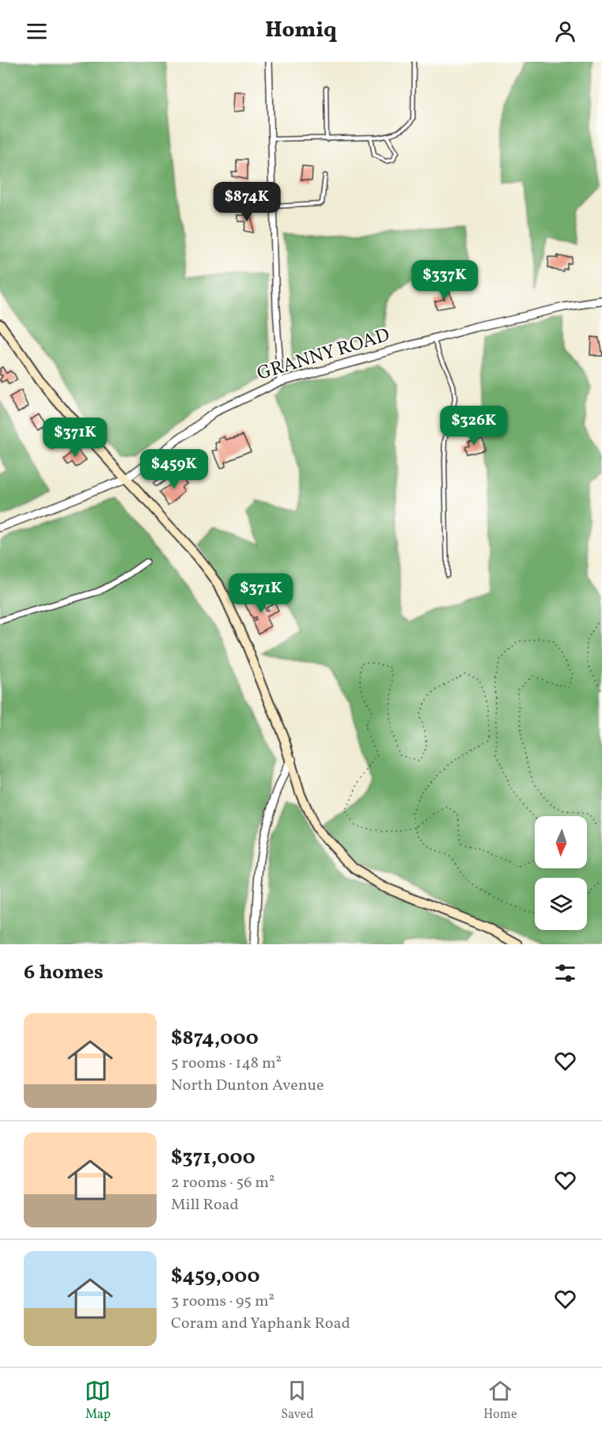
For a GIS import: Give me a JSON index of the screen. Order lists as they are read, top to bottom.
{
  "streets": {
    "street": ["GRANNY ROAD"]
  },
  "north": "bottom",
  "page": {
    "header": "Homiq",
    "price": [
      "$874K",
      "$337K",
      "$326K",
      "$371K",
      "$459K",
      "$371K"
    ],
    "heading": "6 homes",
    "list": [
      {
        "name": "$874,000",
        "note": "5 rooms · 148 m² · North Dunton Avenue"
      },
      {
        "name": "$371,000",
        "note": "2 rooms · 56 m² · Mill Road"
      },
      {
        "name": "$459,000",
        "note": "3 rooms · 95 m² · Coram and Yaphank Road"
      }
    ],
    "tabs": ["Map", "Saved", "Home"]
  }
}
